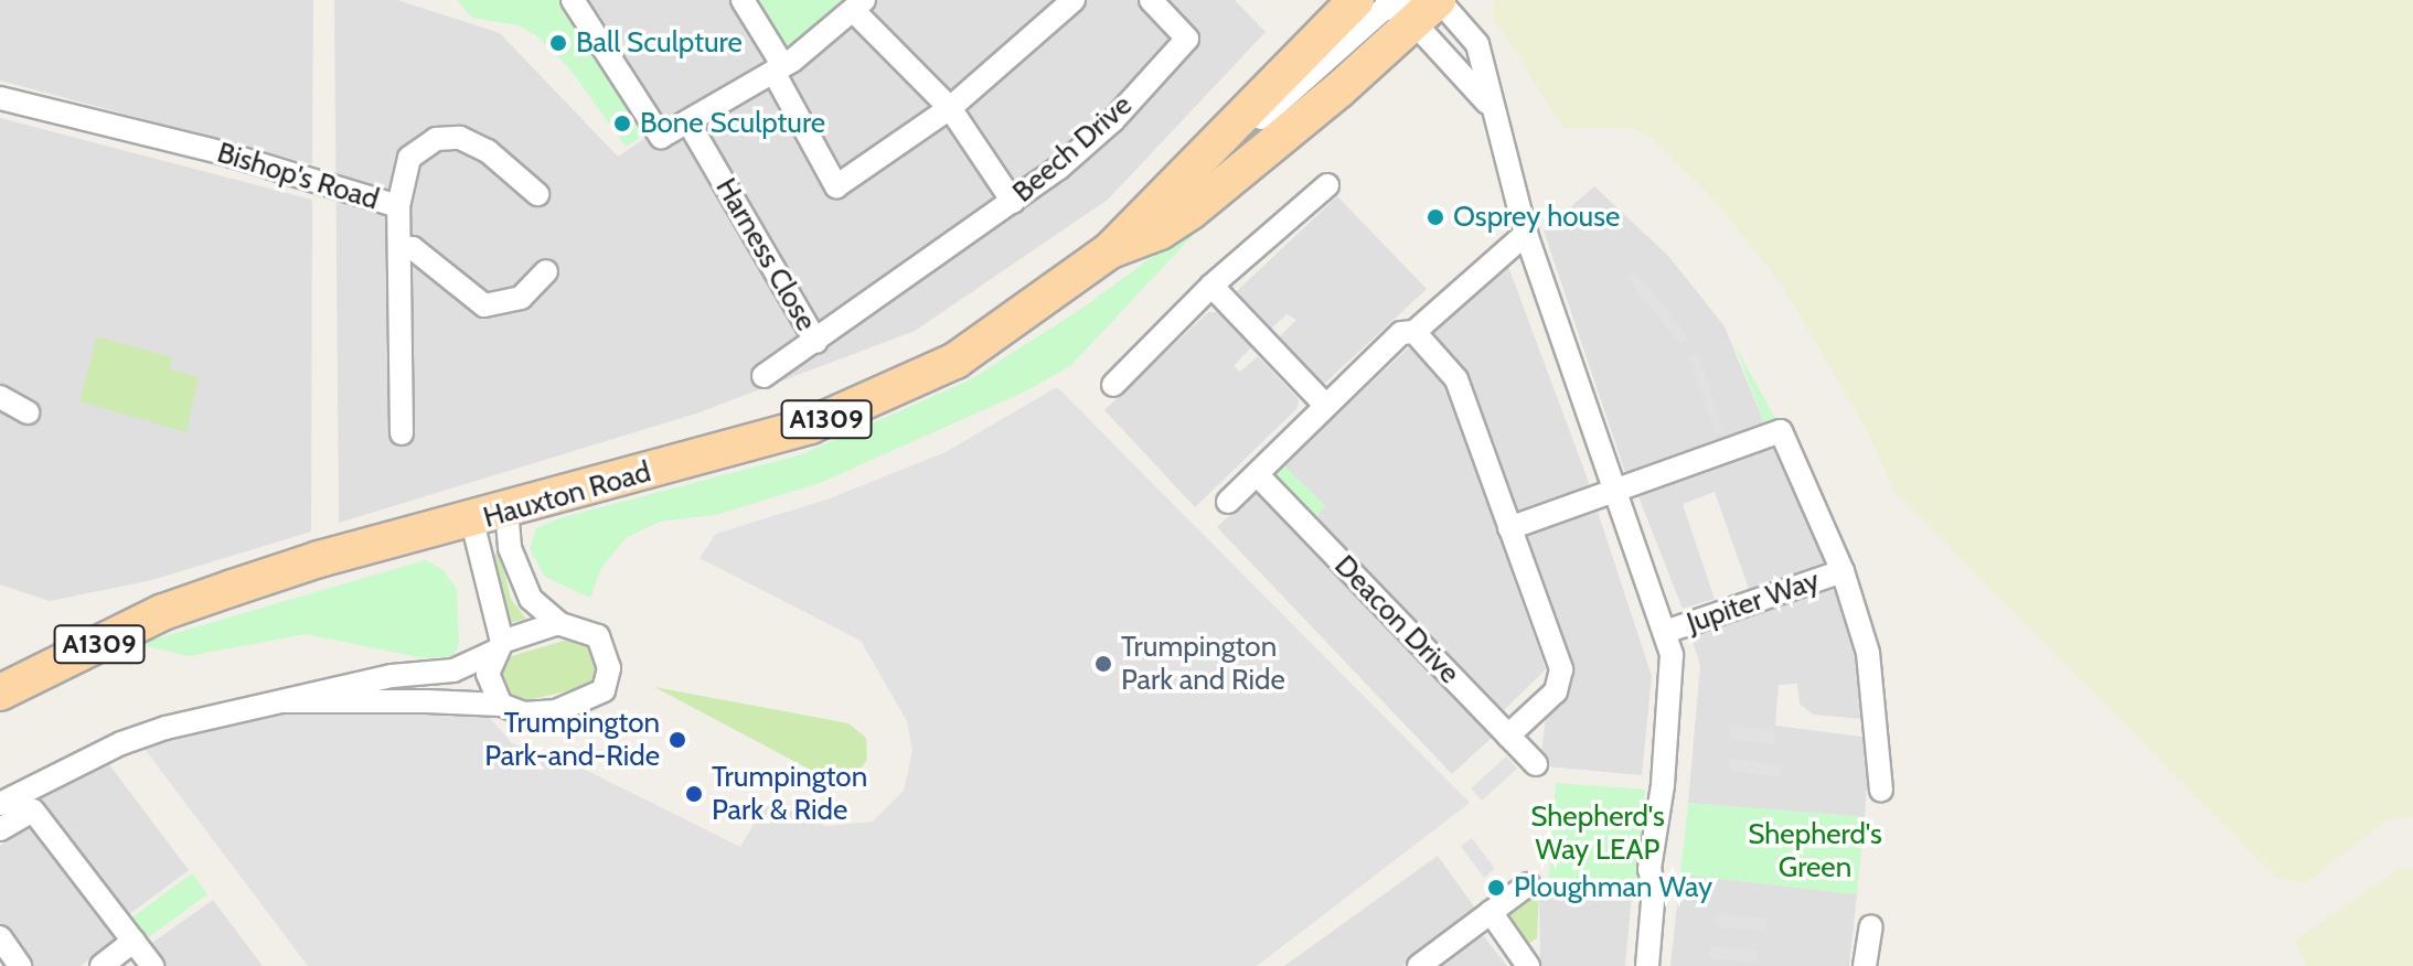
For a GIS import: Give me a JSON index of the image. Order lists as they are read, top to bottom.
{
  "streets": {
    "main road": ["A1309", "Hauxton Road"],
    "street": [
      "Beech Drive",
      "Bishop's Road",
      "Harness Close",
      "Jupiter Way",
      "Deacon Drive"
    ]
  },
  "crossings": [
    ["Beech Drive", "Harness Close"],
    ["A1309", "Hauxton Road"]
  ],
  "parks": ["Shepherd's Way LEAP", "Shepherd's Green"],
  "places": [
    "Ball Sculpture",
    "Bone Sculpture",
    "Osprey house",
    "Trumpington Park and Ride",
    "Trumpington Park-and-Ride",
    "Trumpington Park & Ride",
    "Ploughman Way"
  ]
}
